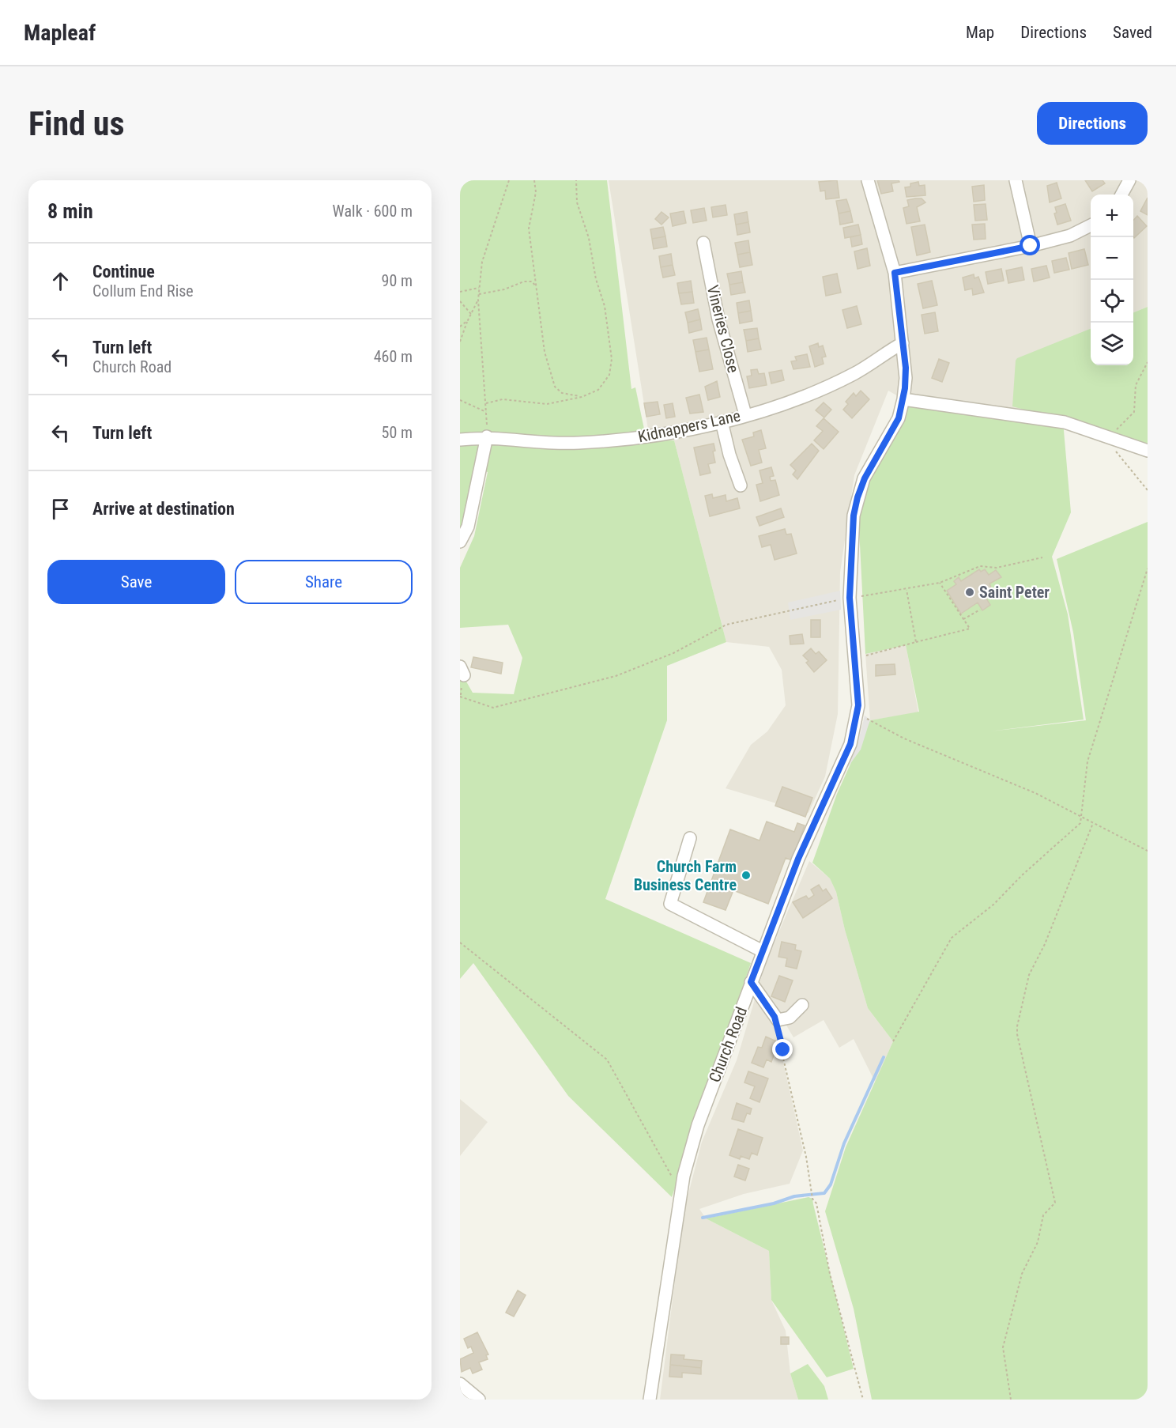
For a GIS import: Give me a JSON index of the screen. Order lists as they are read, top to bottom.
{
  "streets": {
    "street": ["Vineries Close", "Kidnappers Lane", "Church Road"]
  },
  "crossings": [
    ["Vineries Close", "Kidnappers Lane"],
    ["Kidnappers Lane", "Church Road"]
  ],
  "places": ["Saint Peter", "Church Farm Business Centre"],
  "page": {
    "header": "Mapleaf",
    "nav": ["Map", "Directions", "Saved"],
    "buttons": [
      "Directions",
      ["Save", "Share"]
    ],
    "title": "Find us",
    "heading": ["8 min", "Walk · 600 m"],
    "map_buttons": ["+", "−"],
    "list": [
      ["Continue", "Collum End Rise", "90 m"],
      ["Turn left", "Church Road", "460 m"],
      ["Turn left", "50 m"],
      "Arrive at destination"
    ]
  }
}
